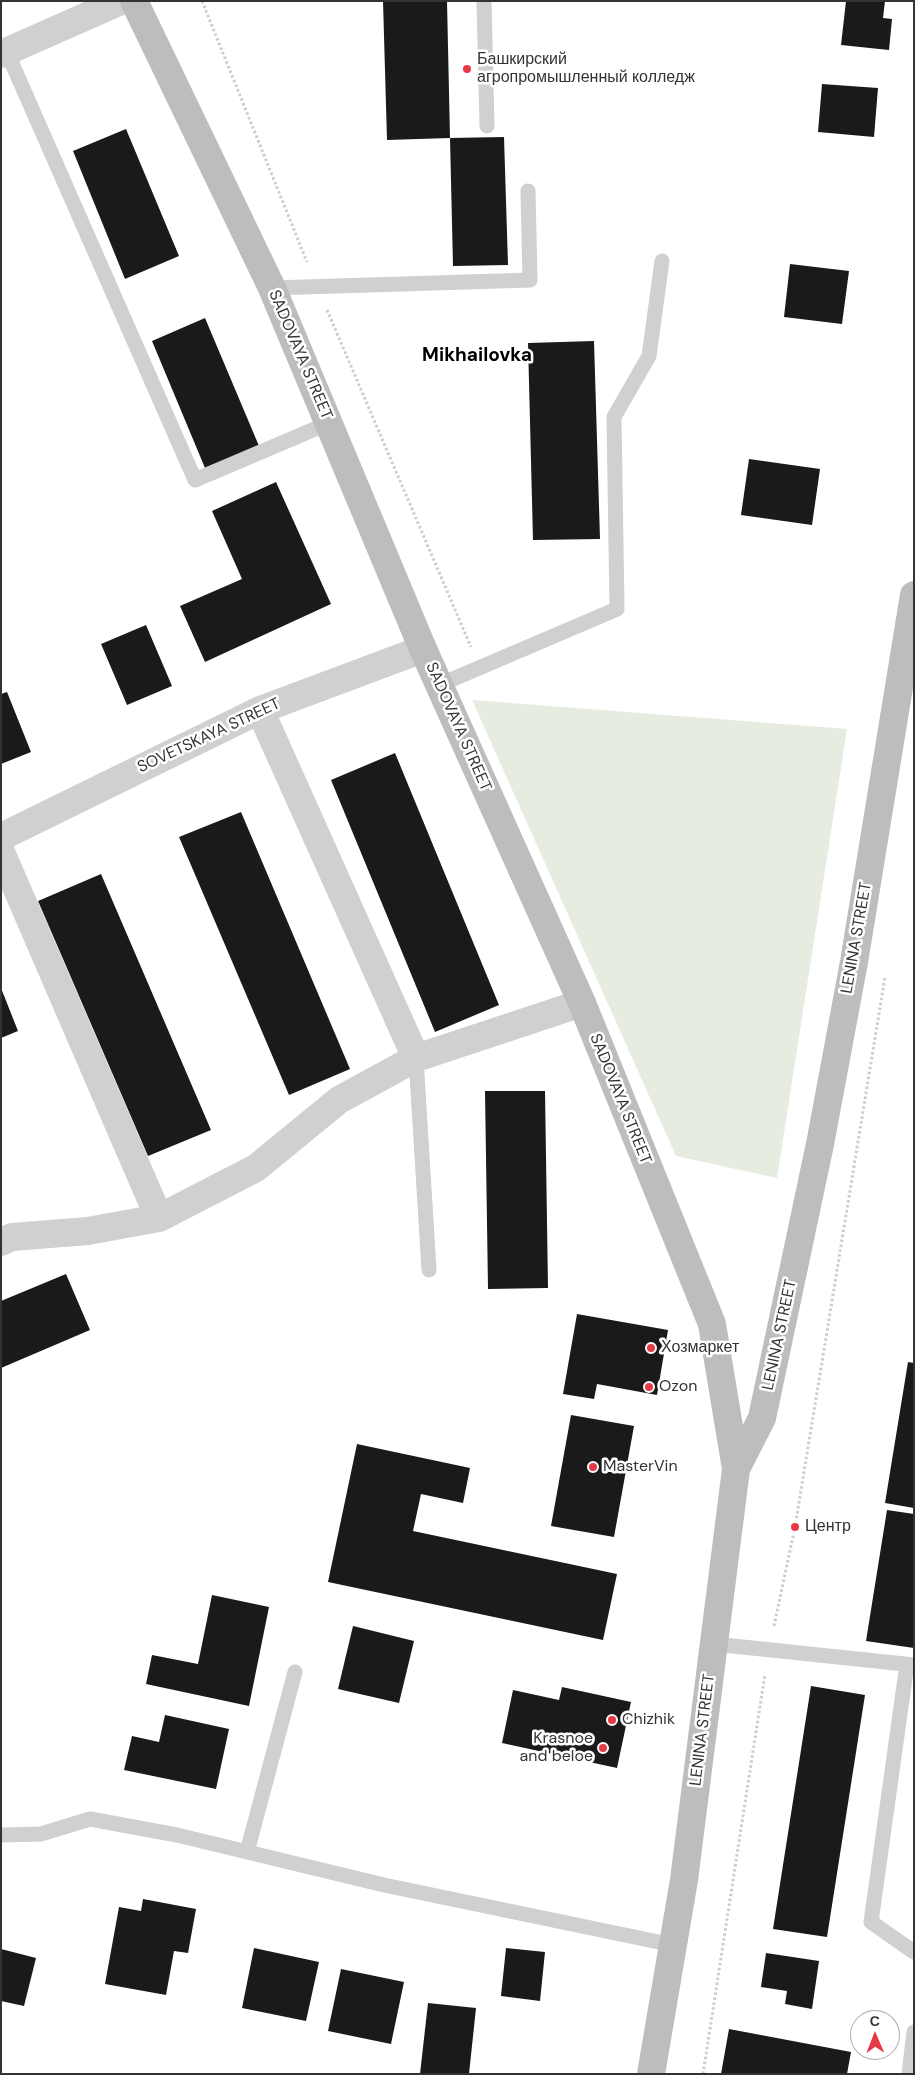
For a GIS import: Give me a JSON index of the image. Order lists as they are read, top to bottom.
{
  "streets": {
    "main road": ["SADOVAYA STREET", "LENINA STREET"],
    "street": ["SOVETSKAYA STREET"]
  },
  "crossings": [
    ["SADOVAYA STREET", "SOVETSKAYA STREET"],
    ["SADOVAYA STREET", "LENINA STREET"]
  ],
  "districts": ["Mikhailovka"],
  "places": [
    "Башкирский агропромышленный колледж",
    "Хозмаркет",
    "Ozon",
    "MasterVin",
    "Центр",
    "Chizhik",
    "Krasnoe and beloe"
  ],
  "north": "top"
}
